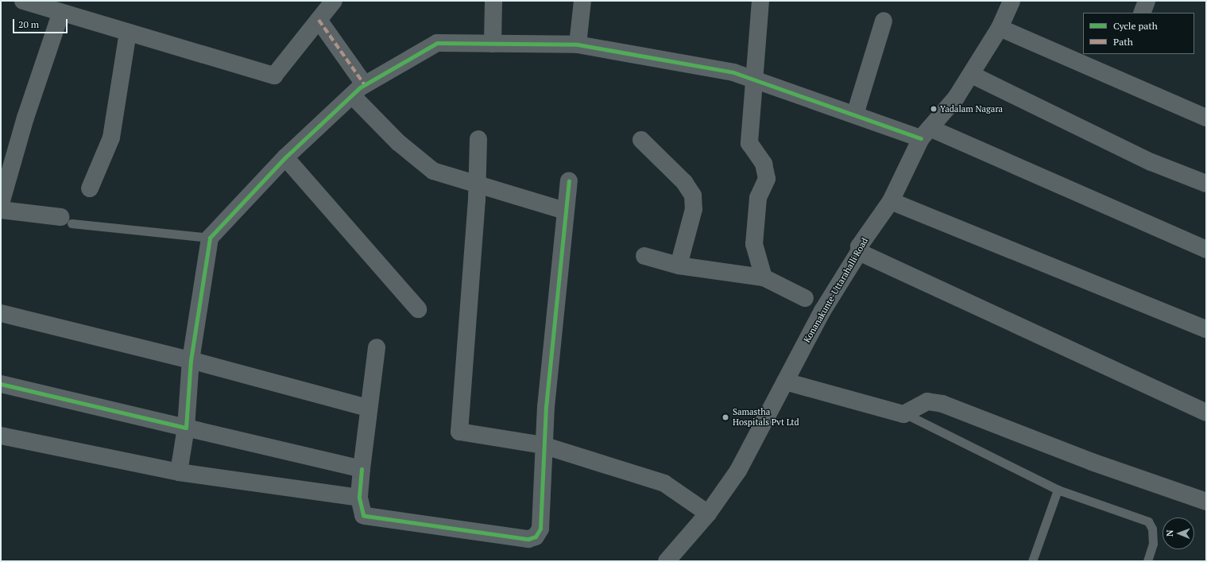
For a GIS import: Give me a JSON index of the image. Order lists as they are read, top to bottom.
{
  "streets": {
    "street": ["Konanakunte-Uttarahalli Road"]
  },
  "places": ["Yadalam Nagara", "Samastha Hospitals Pvt Ltd"],
  "legend": ["Cycle path", "Path"],
  "scale_bar": "20 m",
  "north": "left"
}
